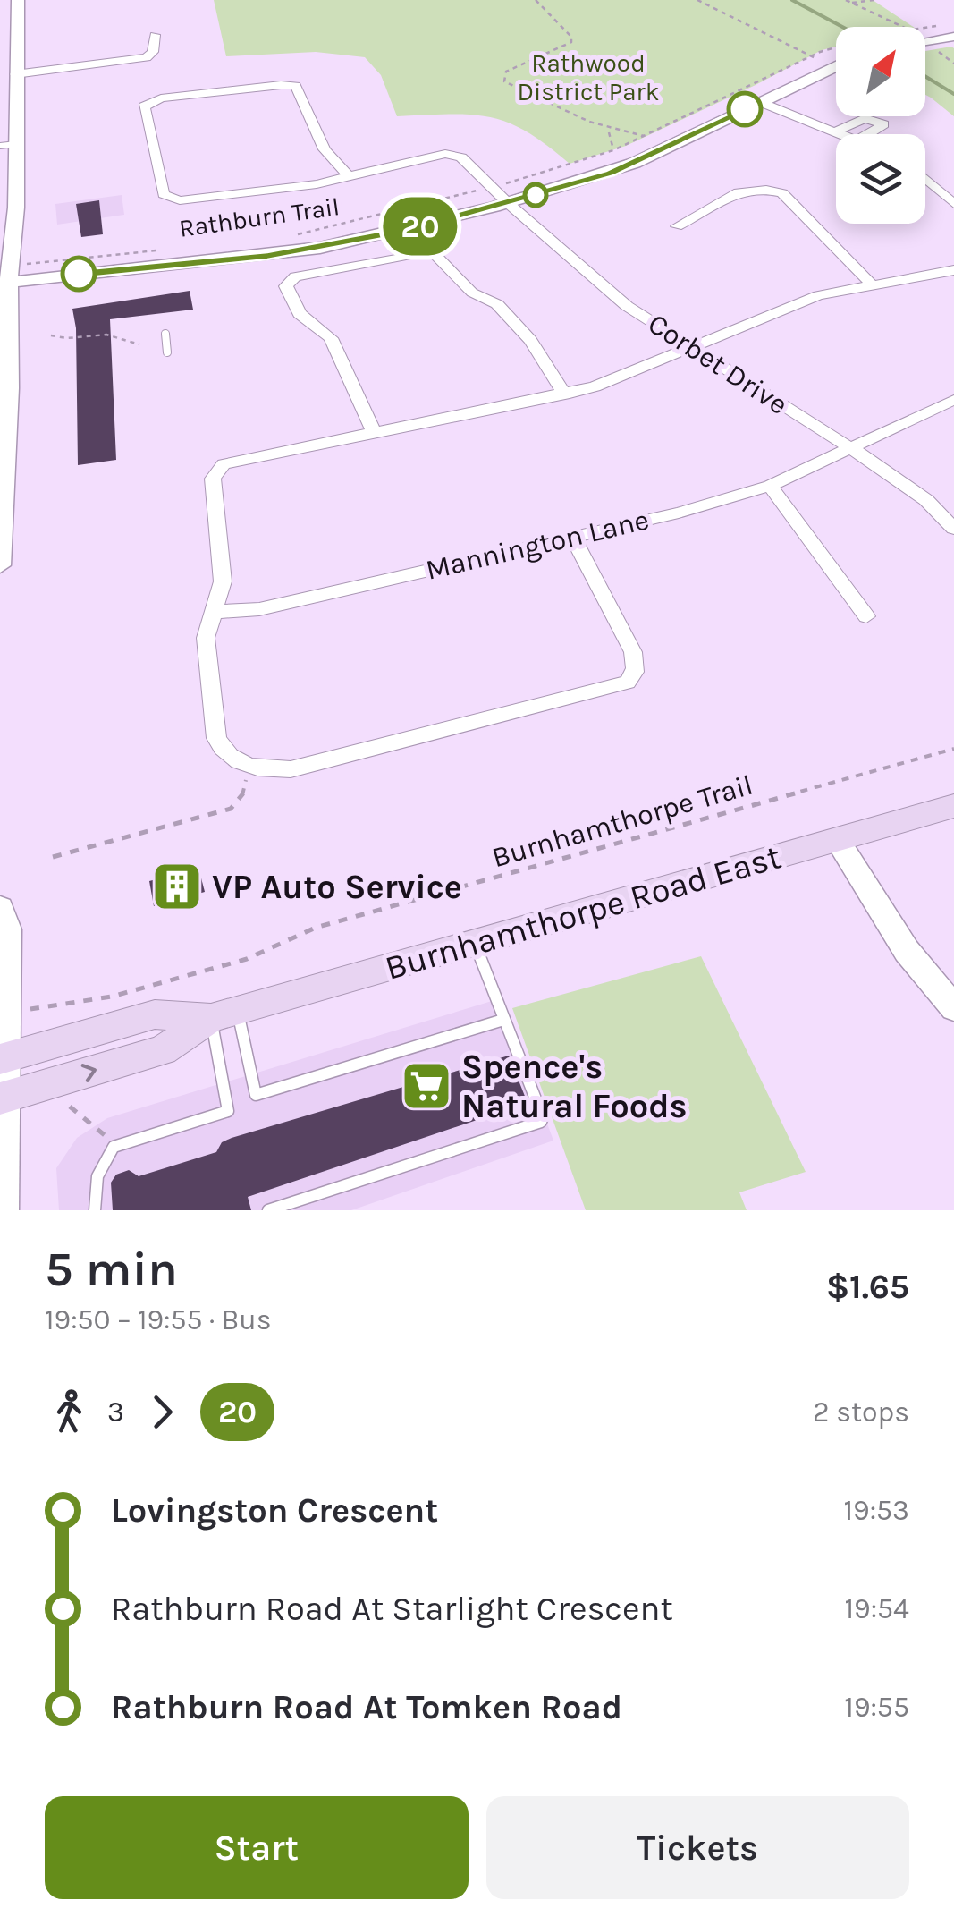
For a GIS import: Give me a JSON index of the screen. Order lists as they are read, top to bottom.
{
  "streets": {
    "main road": ["Burnhamthorpe Road East"],
    "street": ["Corbet Drive", "Mannington Lane"],
    "path": ["Rathburn Trail", "Burnhamthorpe Trail"]
  },
  "crossings": [
    ["Corbet Drive", "Mannington Lane"]
  ],
  "parks": ["Rathwood District Park"],
  "places": {
    "building": ["VP Auto Service"],
    "supermarket": ["Spence's Natural Foods"]
  },
  "lines": ["bus line 20"],
  "north": "top right",
  "page": {
    "on_map": "20",
    "heading": ["5 min", "19:50 – 19:55 · Bus", "$1.65"],
    "legs": ["3", "20", "2 stops"],
    "list": [
      {
        "name": "Lovingston Crescent",
        "value": "19:53"
      },
      {
        "name": "Rathburn Road At Starlight Crescent",
        "value": "19:54"
      },
      {
        "name": "Rathburn Road At Tomken Road",
        "value": "19:55"
      }
    ],
    "buttons": ["Start", "Tickets"]
  }
}
